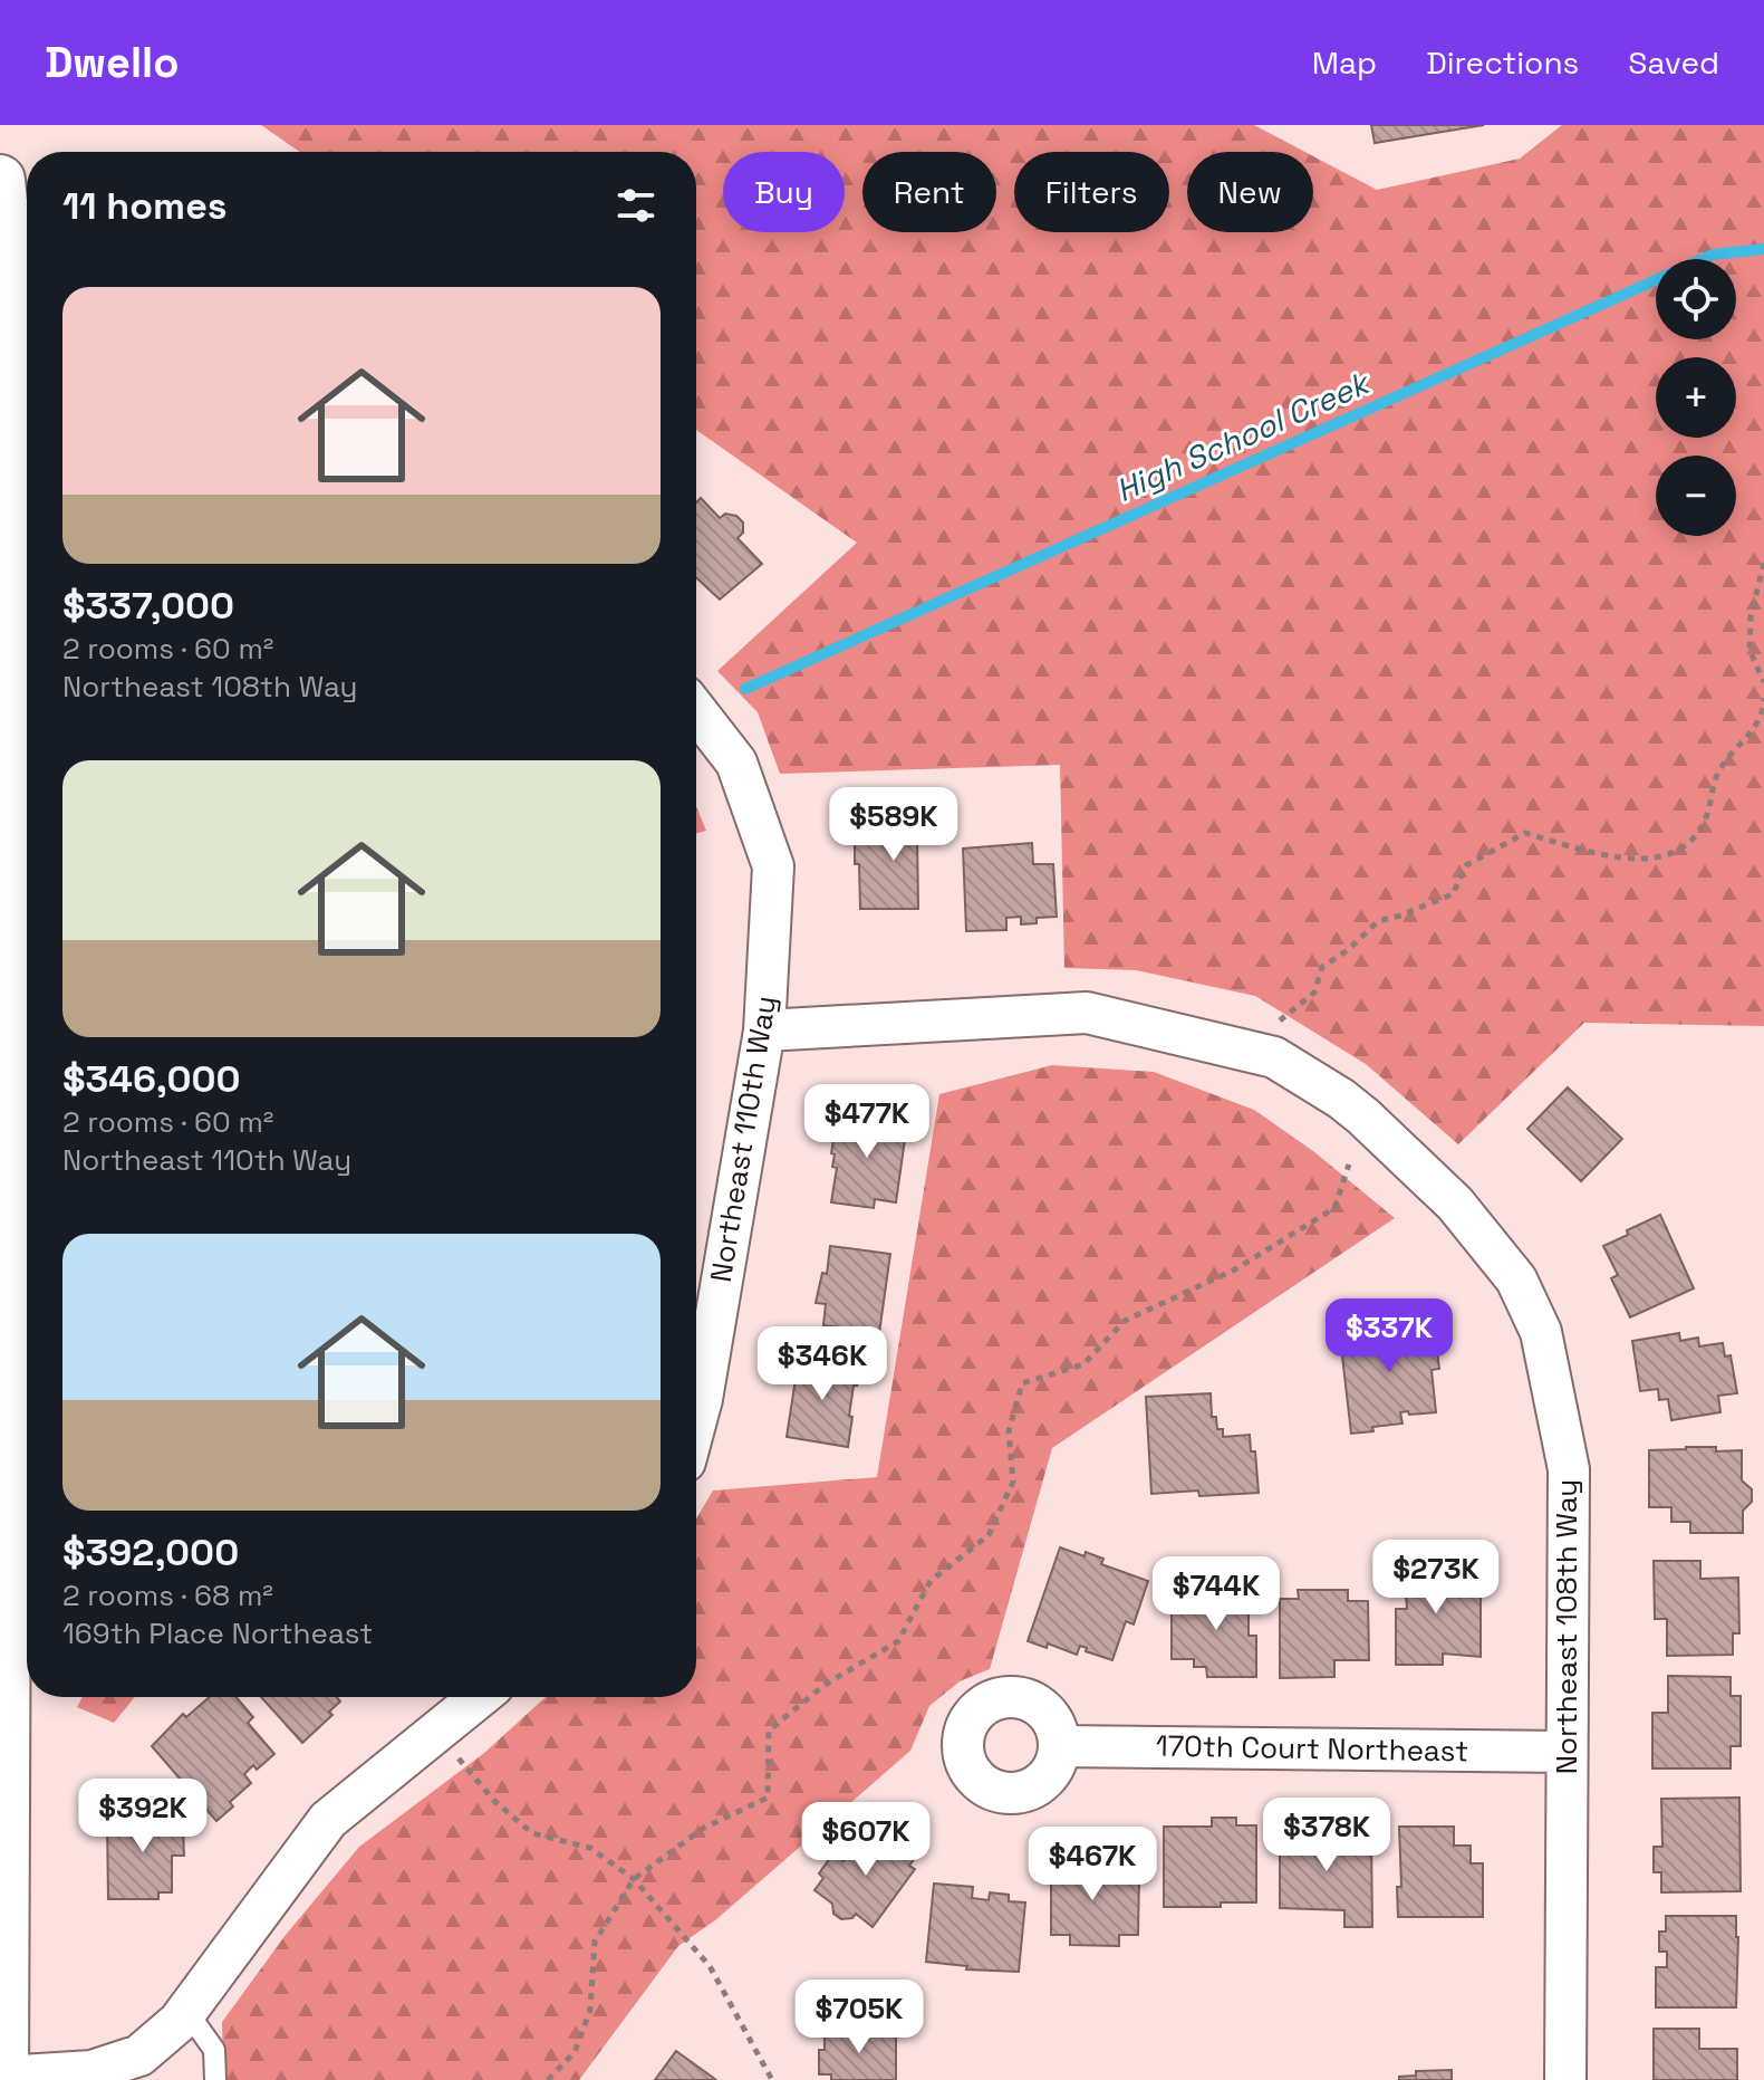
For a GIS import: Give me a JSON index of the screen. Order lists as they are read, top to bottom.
{
  "streets": {
    "street": ["Northeast 110th Way", "Northeast 108th Way", "170th Court Northeast"]
  },
  "crossings": [
    ["Northeast 110th Way", "Northeast 108th Way"],
    ["Northeast 108th Way", "170th Court Northeast"]
  ],
  "water": ["High School Creek"],
  "page": {
    "header": "Dwello",
    "nav": ["Map", "Directions", "Saved"],
    "chip": [
      "Buy",
      "Rent",
      "Filters",
      "New"
    ],
    "heading": "11 homes",
    "map_buttons": ["+", "−"],
    "list": [
      {
        "name": "$337,000",
        "note": "2 rooms · 60 m² · Northeast 108th Way"
      },
      {
        "name": "$346,000",
        "note": "2 rooms · 60 m² · Northeast 110th Way"
      },
      {
        "name": "$392,000",
        "note": "2 rooms · 68 m² · 169th Place Northeast"
      }
    ],
    "price": [
      "$589K",
      "$477K",
      "$337K",
      "$346K",
      "$273K",
      "$744K",
      "$392K",
      "$378K",
      "$607K",
      "$467K",
      "$705K"
    ]
  }
}
